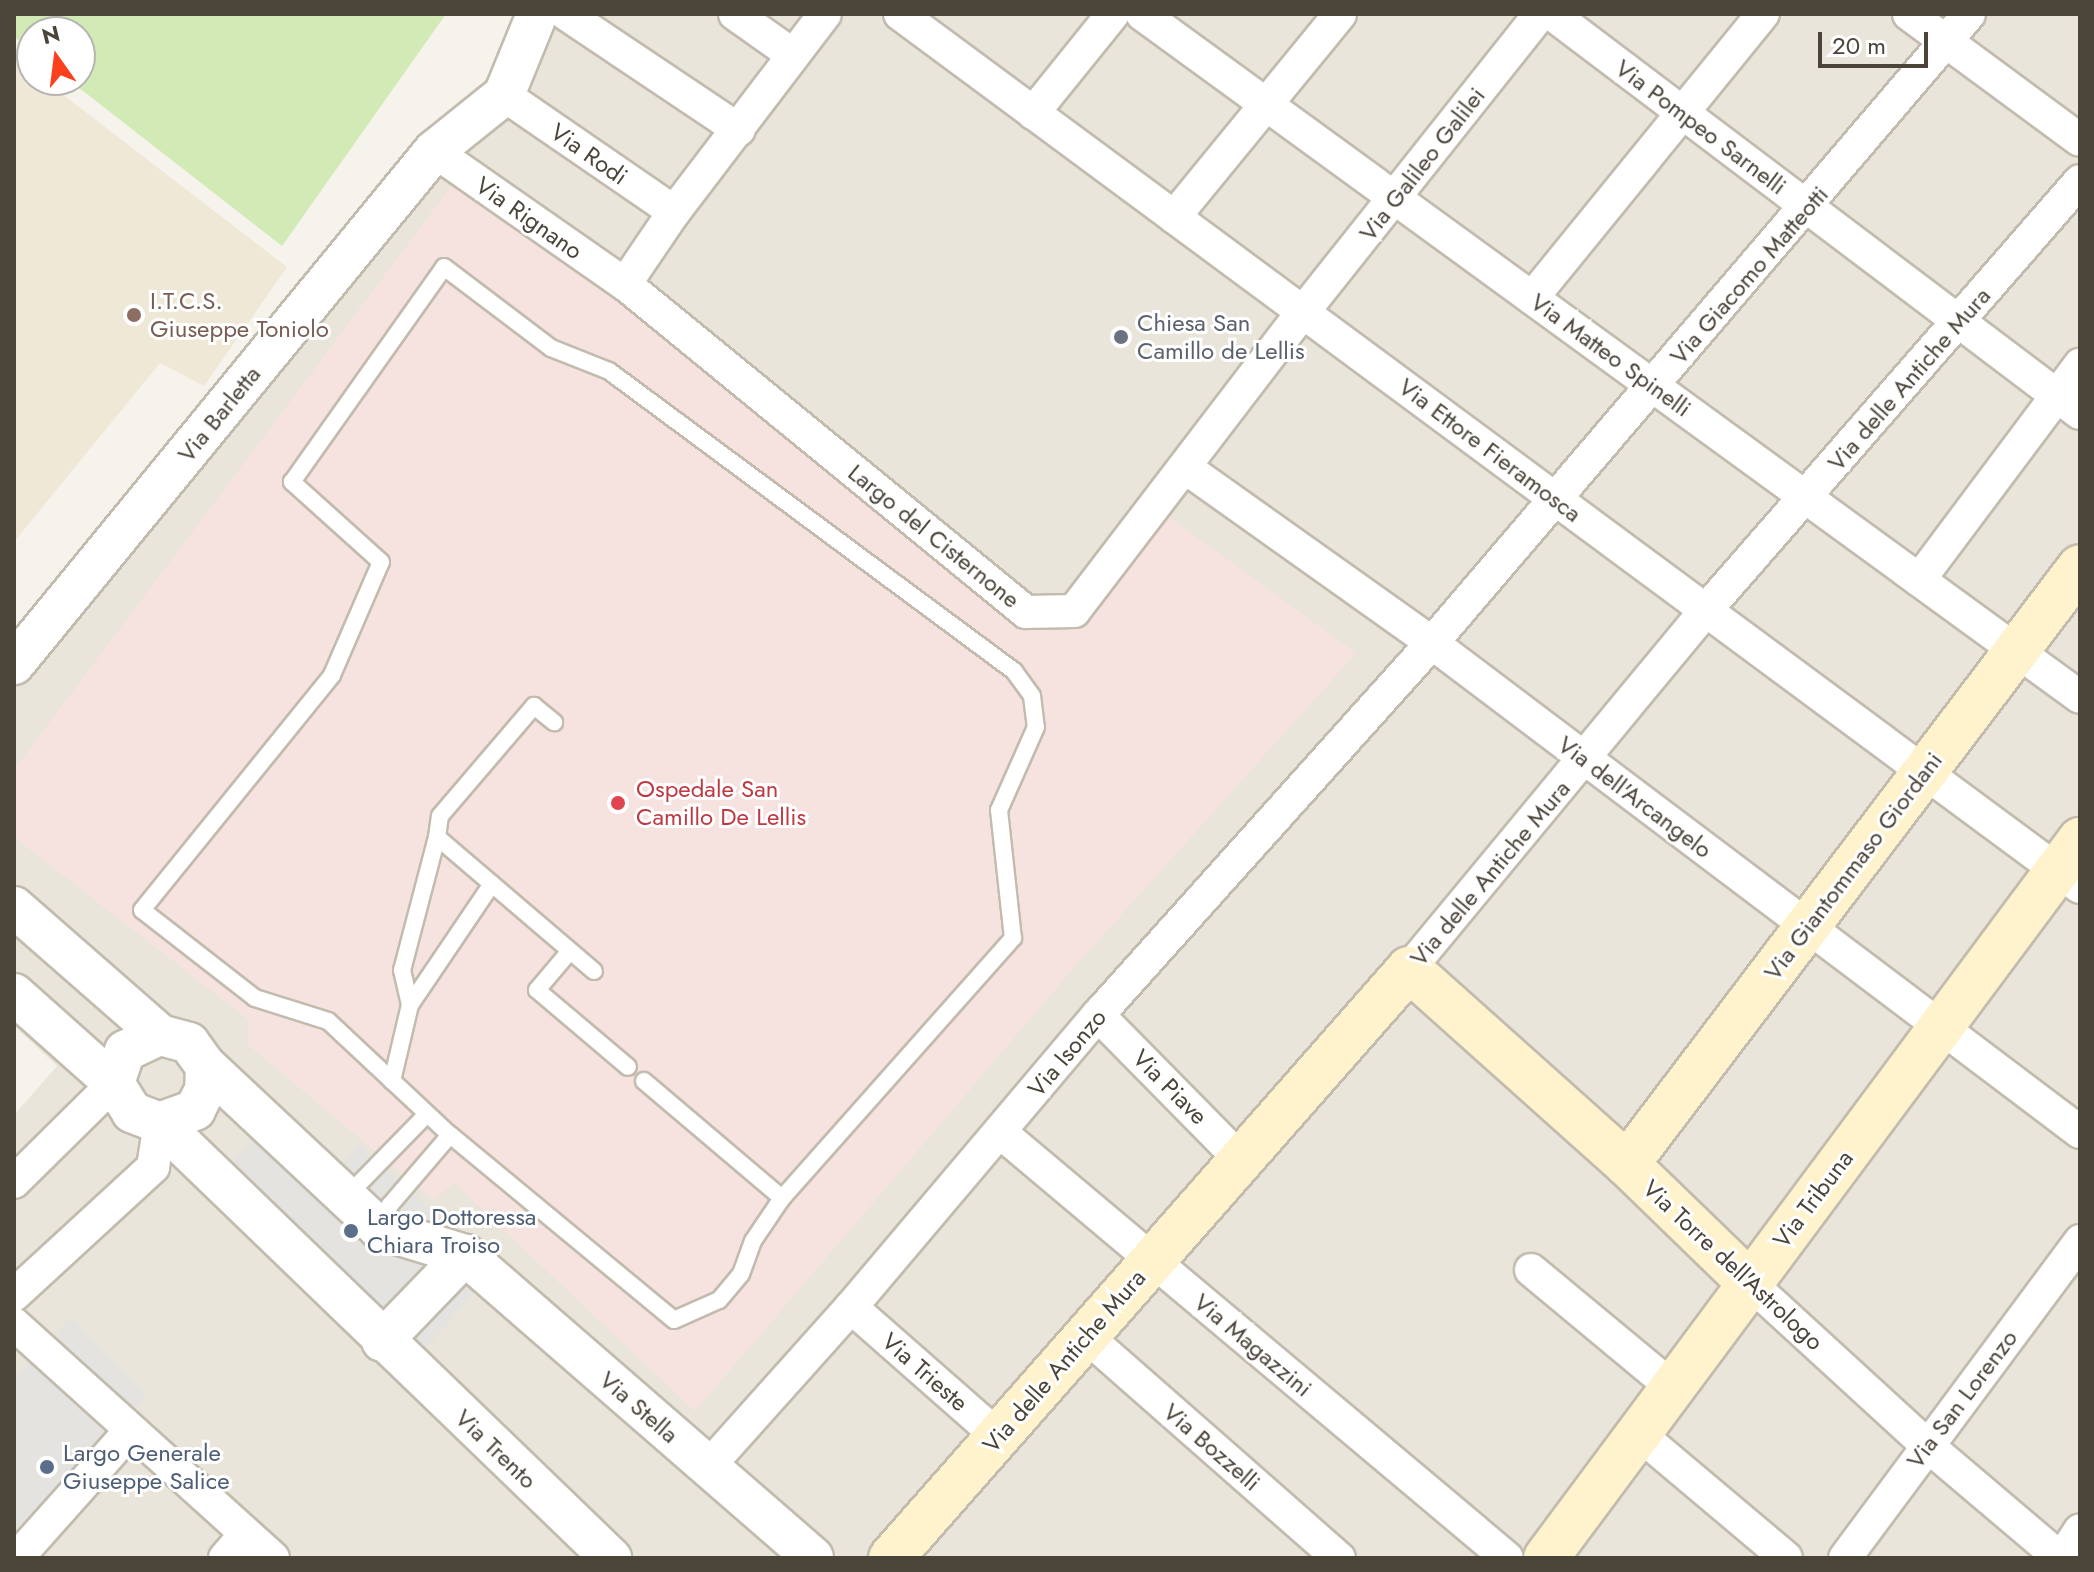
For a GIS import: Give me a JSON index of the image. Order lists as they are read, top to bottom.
{
  "streets": {
    "main road": [
      "Via delle Antiche Mura",
      "Via Giantommaso Giordani",
      "Via Tribuna",
      "Via Torre dell'Astrologo"
    ],
    "street": [
      "Via Pompeo Sarnelli",
      "Via Rodi",
      "Via Galileo Galilei",
      "Via Rignano",
      "Via Giacomo Matteotti",
      "Via Matteo Spinelli",
      "Via Barletta",
      "Via Ettore Fieramosca",
      "Largo del Cisternone",
      "Via dell'Arcangelo",
      "Via Isonzo",
      "Via Piave",
      "Via Magazzini",
      "Via Trieste",
      "Via San Lorenzo",
      "Via Stella",
      "Via Bozzelli",
      "Via Trento"
    ]
  },
  "crossings": [
    ["Via Pompeo Sarnelli", "Via Giacomo Matteotti"],
    ["Via Pompeo Sarnelli", "Via delle Antiche Mura"],
    ["Via Rodi", "Via Barletta"],
    ["Via Galileo Galilei", "Via Matteo Spinelli"],
    ["Via Galileo Galilei", "Via Ettore Fieramosca"],
    ["Via Galileo Galilei", "Largo del Cisternone"],
    ["Via Rignano", "Via Barletta"],
    ["Via Rignano", "Largo del Cisternone"],
    ["Via Giacomo Matteotti", "Via Matteo Spinelli"],
    ["Via Giacomo Matteotti", "Via Ettore Fieramosca"],
    ["Via Giacomo Matteotti", "Via dell'Arcangelo"],
    ["Via Giacomo Matteotti", "Via Isonzo"],
    ["Via Matteo Spinelli", "Via delle Antiche Mura"],
    ["Via Matteo Spinelli", "Via Giantommaso Giordani"],
    ["Via delle Antiche Mura", "Via Ettore Fieramosca"],
    ["Via delle Antiche Mura", "Via dell'Arcangelo"],
    ["Via delle Antiche Mura", "Via Piave"],
    ["Via delle Antiche Mura", "Via Torre dell'Astrologo"],
    ["Via delle Antiche Mura", "Via Magazzini"],
    ["Via delle Antiche Mura", "Via Trieste"],
    ["Via delle Antiche Mura", "Via Bozzelli"],
    ["Via Ettore Fieramosca", "Largo del Cisternone"],
    ["Via Ettore Fieramosca", "Via Giantommaso Giordani"],
    ["Via Ettore Fieramosca", "Via Tribuna"],
    ["Largo del Cisternone", "Via dell'Arcangelo"],
    ["Via dell'Arcangelo", "Via Giantommaso Giordani"],
    ["Via dell'Arcangelo", "Via Isonzo"],
    ["Via dell'Arcangelo", "Via Tribuna"],
    ["Via Giantommaso Giordani", "Via Torre dell'Astrologo"],
    ["Via Isonzo", "Via Piave"],
    ["Via Isonzo", "Via Magazzini"],
    ["Via Isonzo", "Via Trieste"],
    ["Via Isonzo", "Via Stella"],
    ["Via Tribuna", "Via Torre dell'Astrologo"],
    ["Via Torre dell'Astrologo", "Via San Lorenzo"]
  ],
  "places": [
    "I.T.C.S. Giuseppe Toniolo",
    "Chiesa San Camillo de Lellis",
    "Ospedale San Camillo De Lellis",
    "Largo Dottoressa Chiara Troiso",
    "Largo Generale Giuseppe Salice"
  ],
  "scale_bar": "20 m",
  "north": "top"
}
